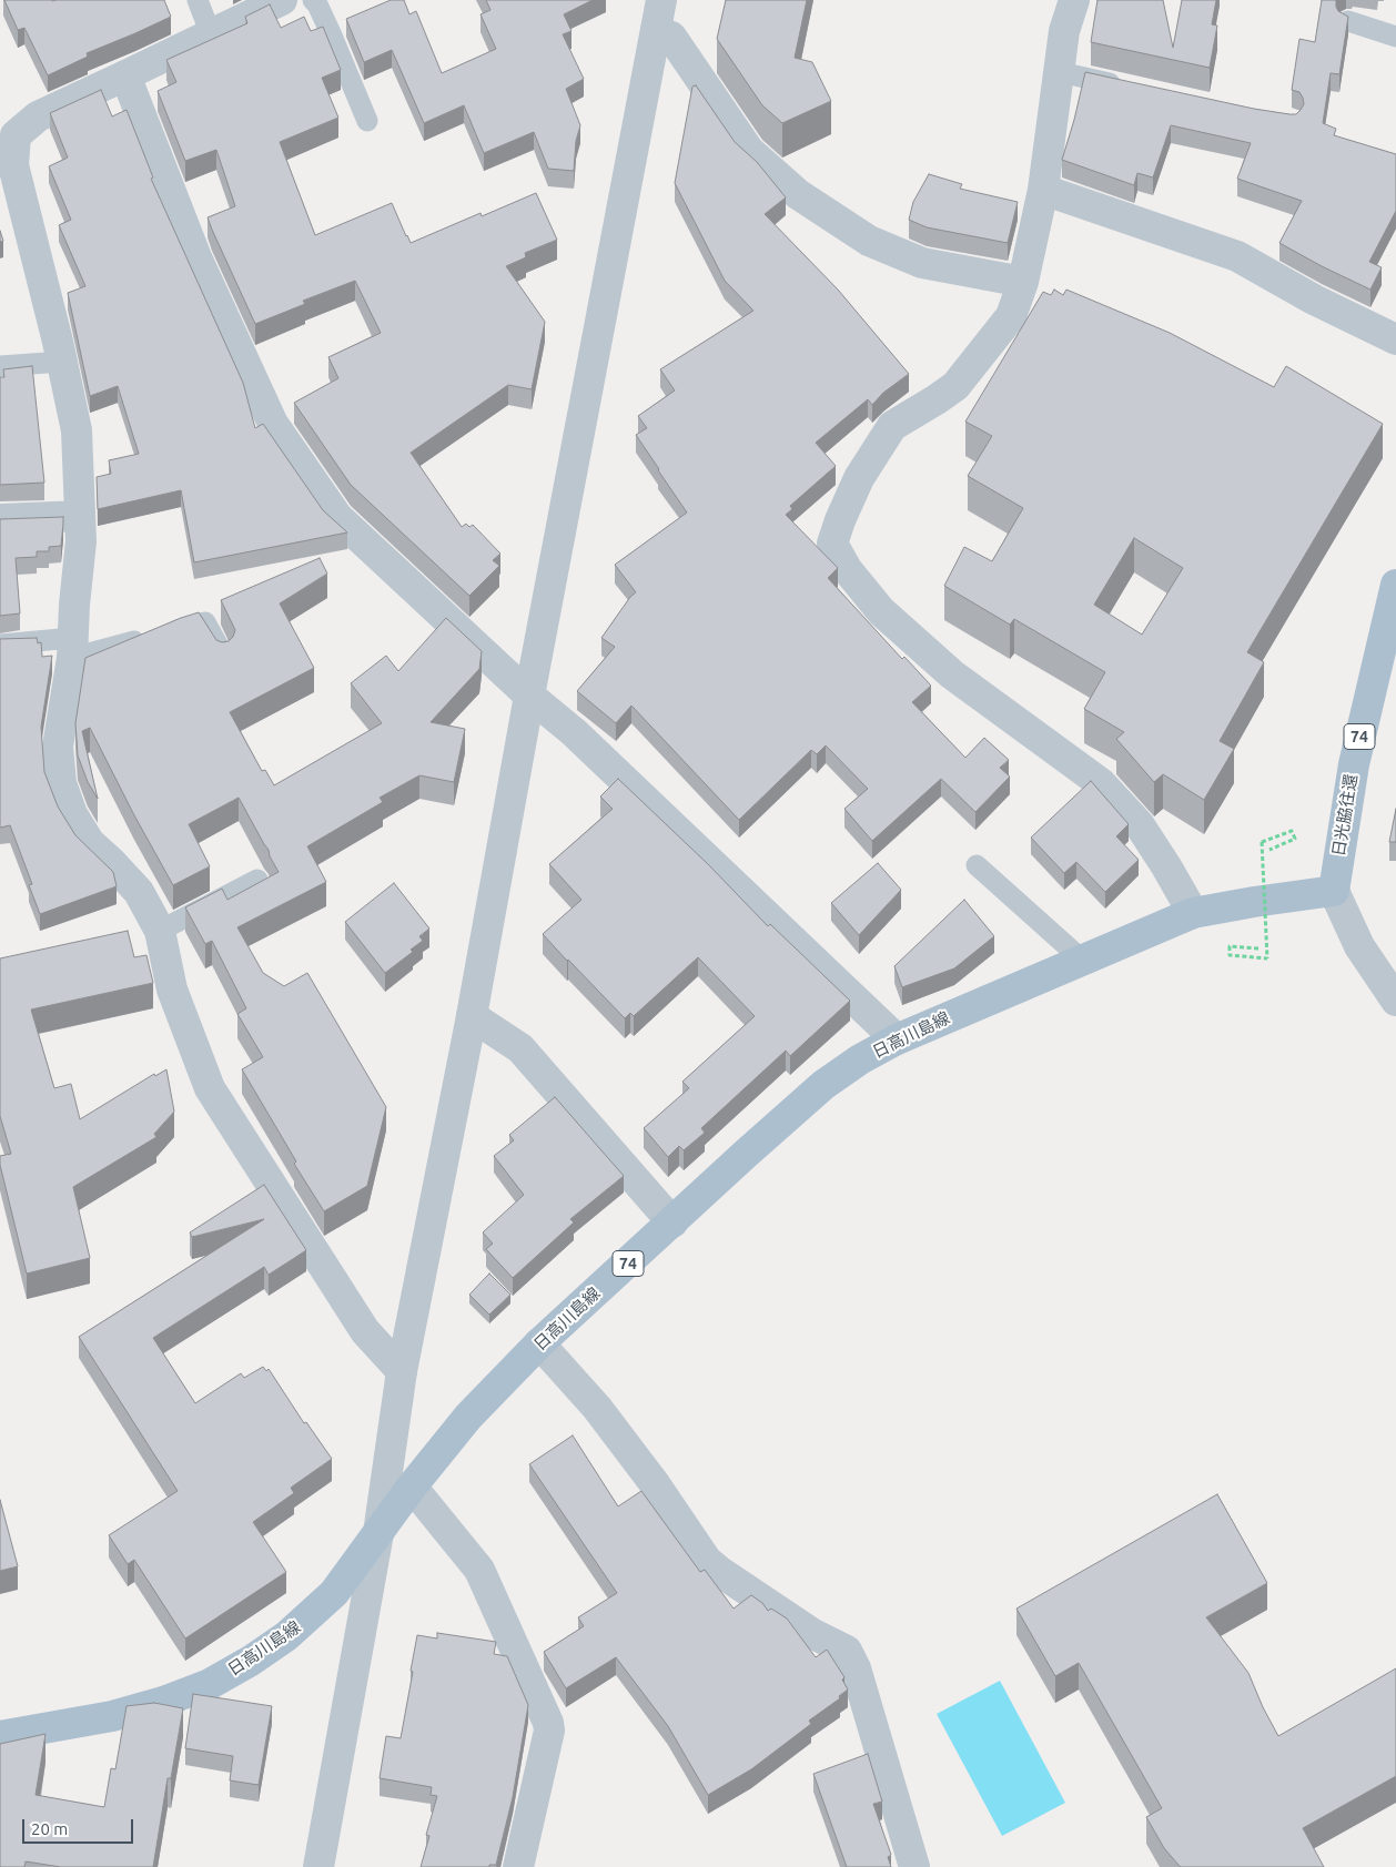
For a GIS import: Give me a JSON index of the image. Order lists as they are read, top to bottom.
{
  "streets": {
    "main road": ["74", "日光脇往還", "日高川島線"]
  },
  "crossings": [
    ["日光脇往還", "日高川島線"]
  ],
  "scale_bar": "20 m"
}
